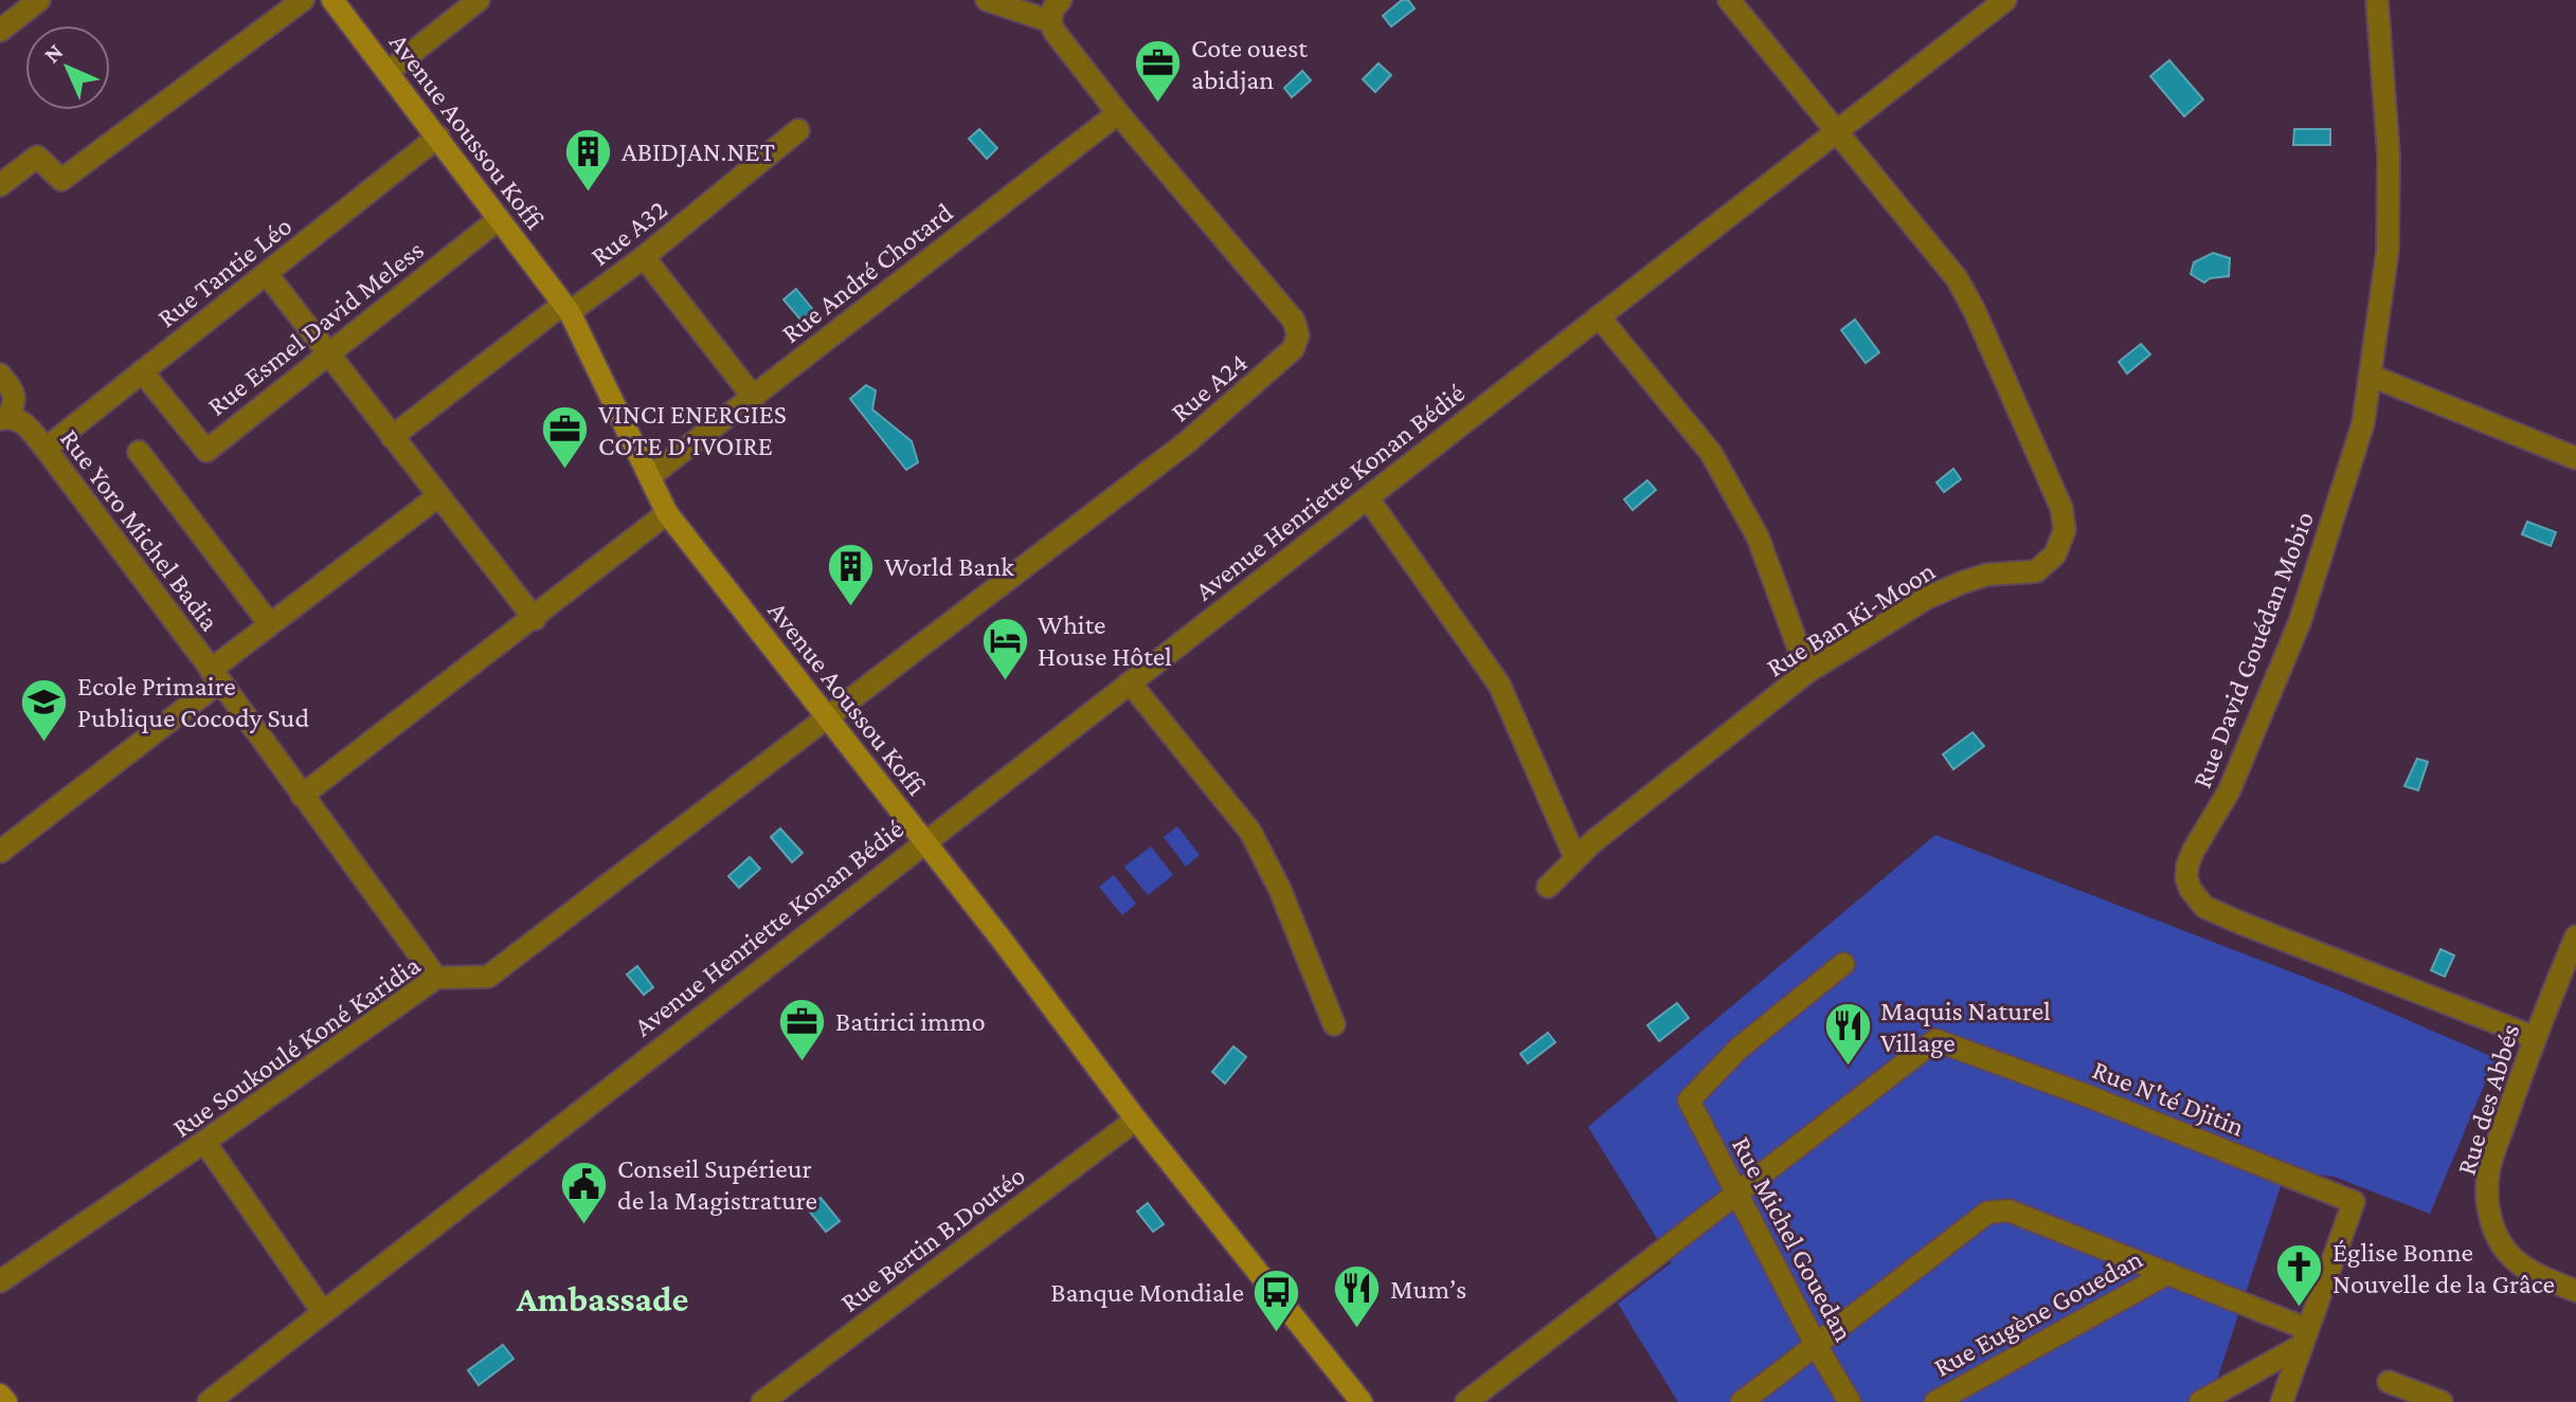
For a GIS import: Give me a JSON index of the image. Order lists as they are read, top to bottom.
{
  "streets": {
    "street": [
      "Avenue Aoussou Koffi",
      "Rue A32",
      "Rue Tantie Léo",
      "Rue André Chotard",
      "Rue Esmel David Meless",
      "Rue A24",
      "Avenue Henriette Konan Bédié",
      "Rue Yoro Michel Badia",
      "Rue Ban Ki-Moon",
      "Rue David Gouédan Mobio",
      "Rue Soukoulé Koné Karidia",
      "Rue N'té Djitin",
      "Rue des Abbés",
      "Rue Bertin B.Doutéo",
      "Rue Michel Gouedan",
      "Rue Eugène Gouedan"
    ]
  },
  "crossings": [
    ["Avenue Aoussou Koffi", "Rue A32"],
    ["Avenue Aoussou Koffi", "Rue Tantie Léo"],
    ["Avenue Aoussou Koffi", "Rue André Chotard"],
    ["Avenue Aoussou Koffi", "Rue Esmel David Meless"],
    ["Avenue Aoussou Koffi", "Rue A24"],
    ["Avenue Aoussou Koffi", "Avenue Henriette Konan Bédié"],
    ["Avenue Aoussou Koffi", "Rue Soukoulé Koné Karidia"],
    ["Avenue Aoussou Koffi", "Rue Bertin B.Doutéo"],
    ["Rue Tantie Léo", "Rue Esmel David Meless"],
    ["Rue Tantie Léo", "Rue Yoro Michel Badia"],
    ["Rue André Chotard", "Rue A24"],
    ["Rue A24", "Rue Soukoulé Koné Karidia"],
    ["Avenue Henriette Konan Bédié", "Rue Ban Ki-Moon"],
    ["Rue Yoro Michel Badia", "Rue Soukoulé Koné Karidia"],
    ["Rue David Gouédan Mobio", "Rue des Abbés"],
    ["Rue N'té Djitin", "Rue Michel Gouedan"]
  ],
  "districts": ["Ambassade"],
  "places": {
    "office": ["Cote ouest abidjan", "VINCI ENERGIES COTE D'IVOIRE", "Batirici immo"],
    "building": ["ABIDJAN.NET", "World Bank"],
    "hotel": ["White House Hôtel"],
    "school or university": ["Ecole Primaire Publique Cocody Sud"],
    "restaurant": ["Maquis Naturel Village", "Mum’s"],
    "public building": ["Conseil Supérieur de la Magistrature"],
    "church": ["Église Bonne Nouvelle de la Grâce"],
    "bus stop": ["Banque Mondiale"]
  },
  "north": "top left"
}
